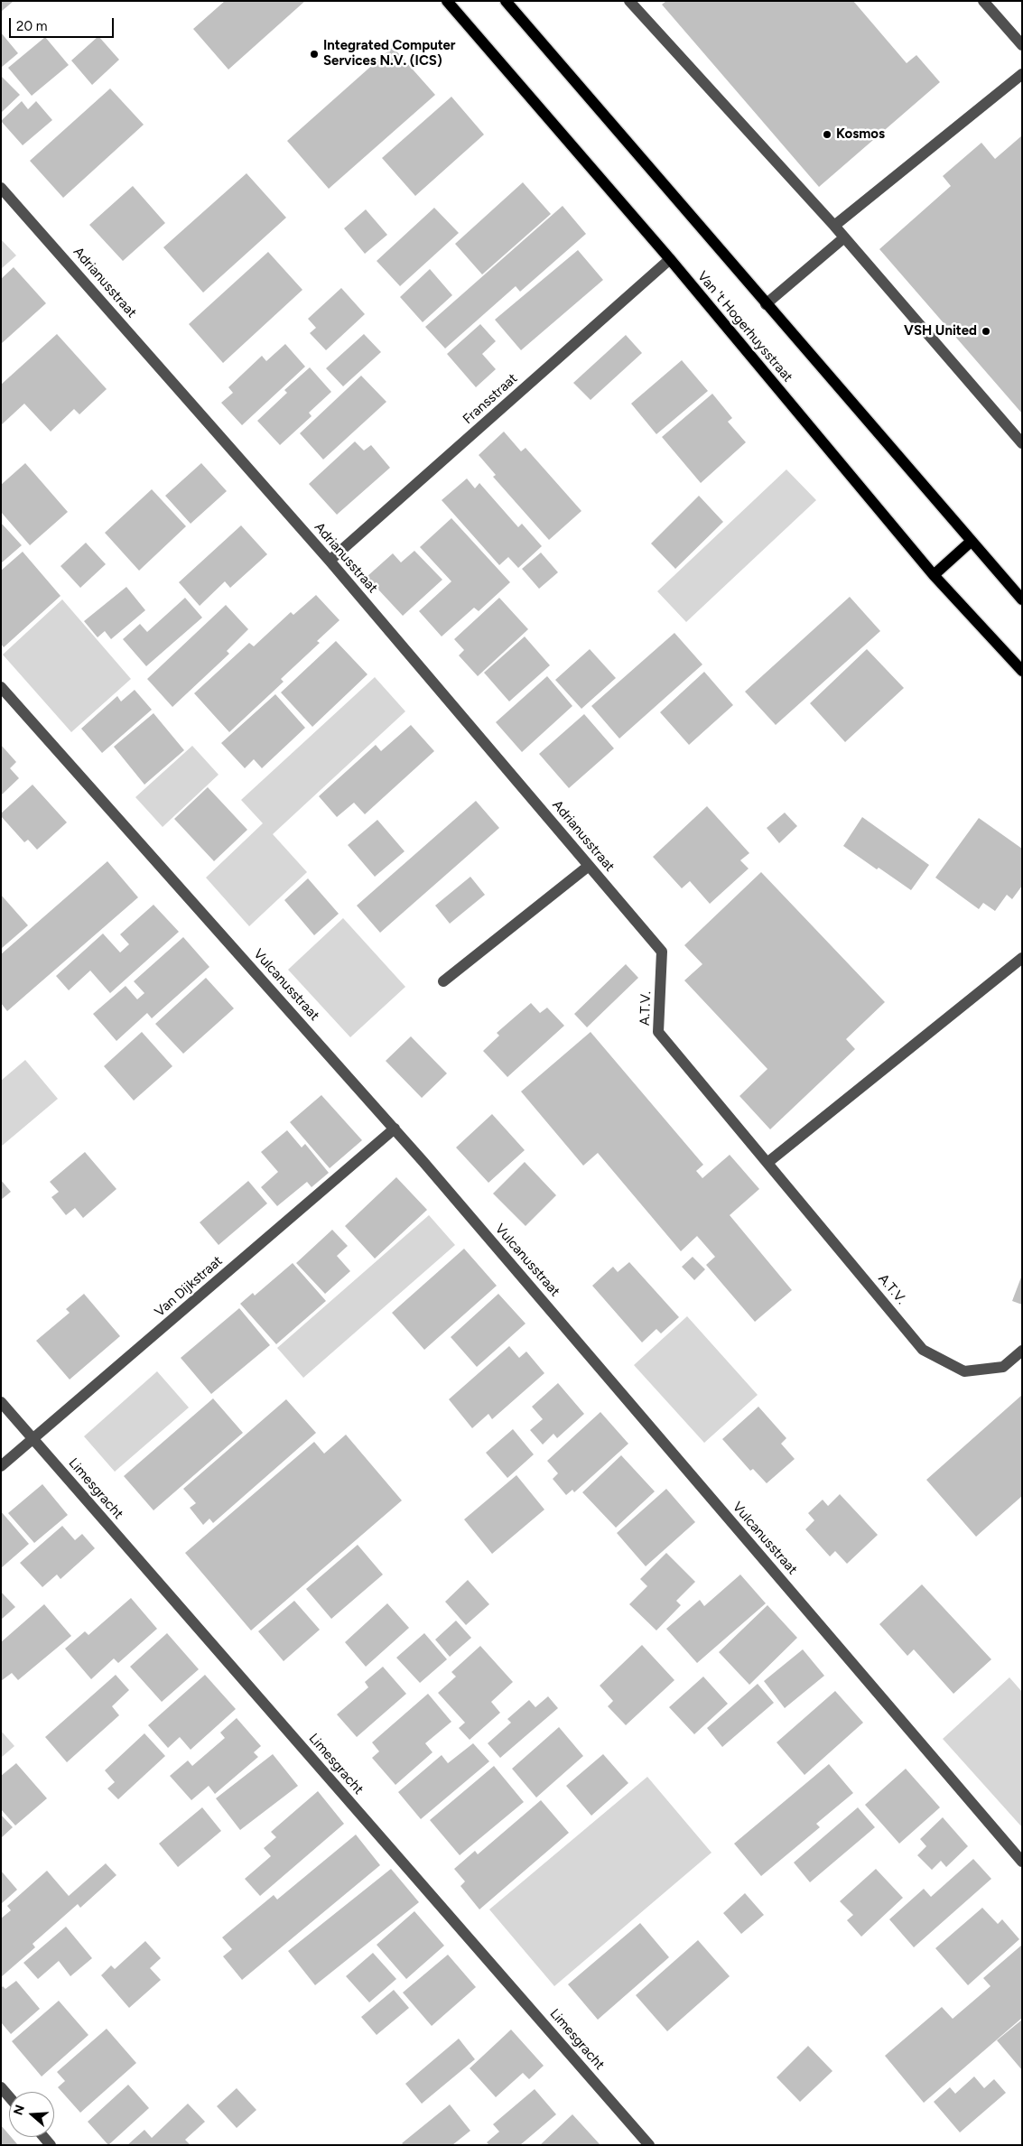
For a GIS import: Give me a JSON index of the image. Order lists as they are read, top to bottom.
{
  "streets": {
    "main road": ["Van 't Hogerhuysstraat"],
    "street": [
      "Adrianusstraat",
      "Fransstraat",
      "Vulcanusstraat",
      "A.T.V.",
      "Van Dijkstraat",
      "Limesgracht"
    ]
  },
  "crossings": [
    ["Adrianusstraat", "Fransstraat"],
    ["Adrianusstraat", "A.T.V."],
    ["Van 't Hogerhuysstraat", "Fransstraat"],
    ["Vulcanusstraat", "Van Dijkstraat"],
    ["Van Dijkstraat", "Limesgracht"]
  ],
  "places": ["Integrated Computer Services N.V. (ICS)", "Kosmos", "VSH United"],
  "scale_bar": "20 m",
  "north": "left"
}
